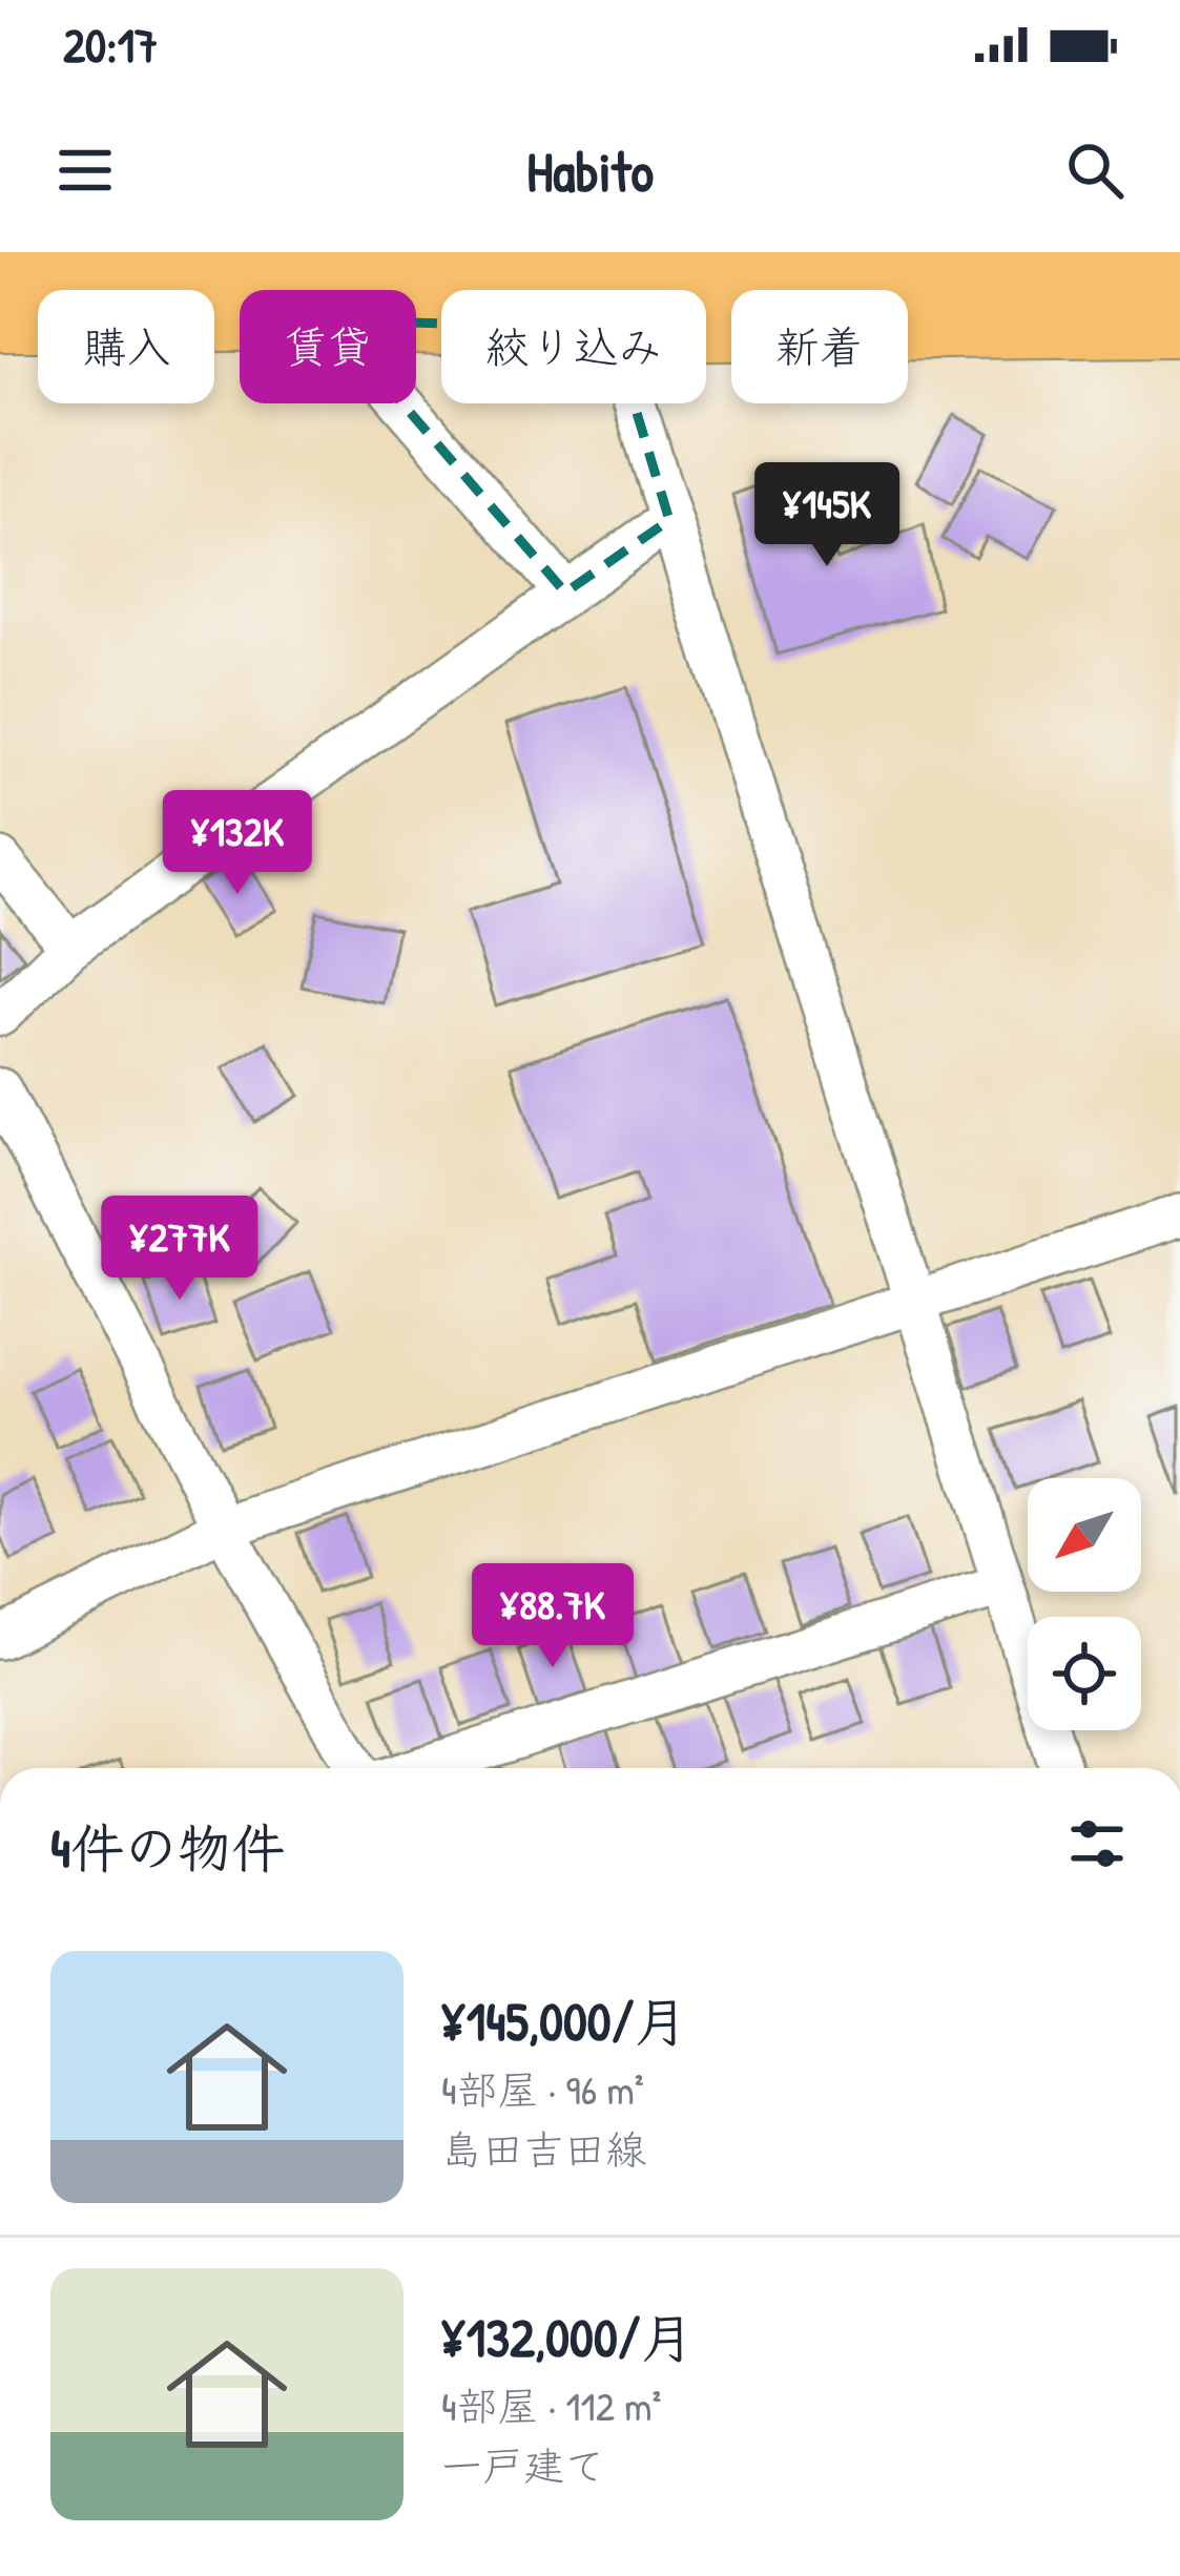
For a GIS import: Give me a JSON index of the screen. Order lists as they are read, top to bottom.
{
  "north": "bottom left",
  "page": {
    "status": "20:17",
    "header": "Habito",
    "chip": [
      "購入",
      "賃貸",
      "絞り込み",
      "新着"
    ],
    "price": [
      "¥145K",
      "¥132K",
      "¥277K",
      "¥88.7K"
    ],
    "heading": "4件の物件",
    "list": [
      {
        "name": "¥145,000/月",
        "note": "4部屋 · 96 m² · 島田吉田線"
      },
      {
        "name": "¥132,000/月",
        "note": "4部屋 · 112 m² · 一戸建て"
      }
    ]
  }
}
